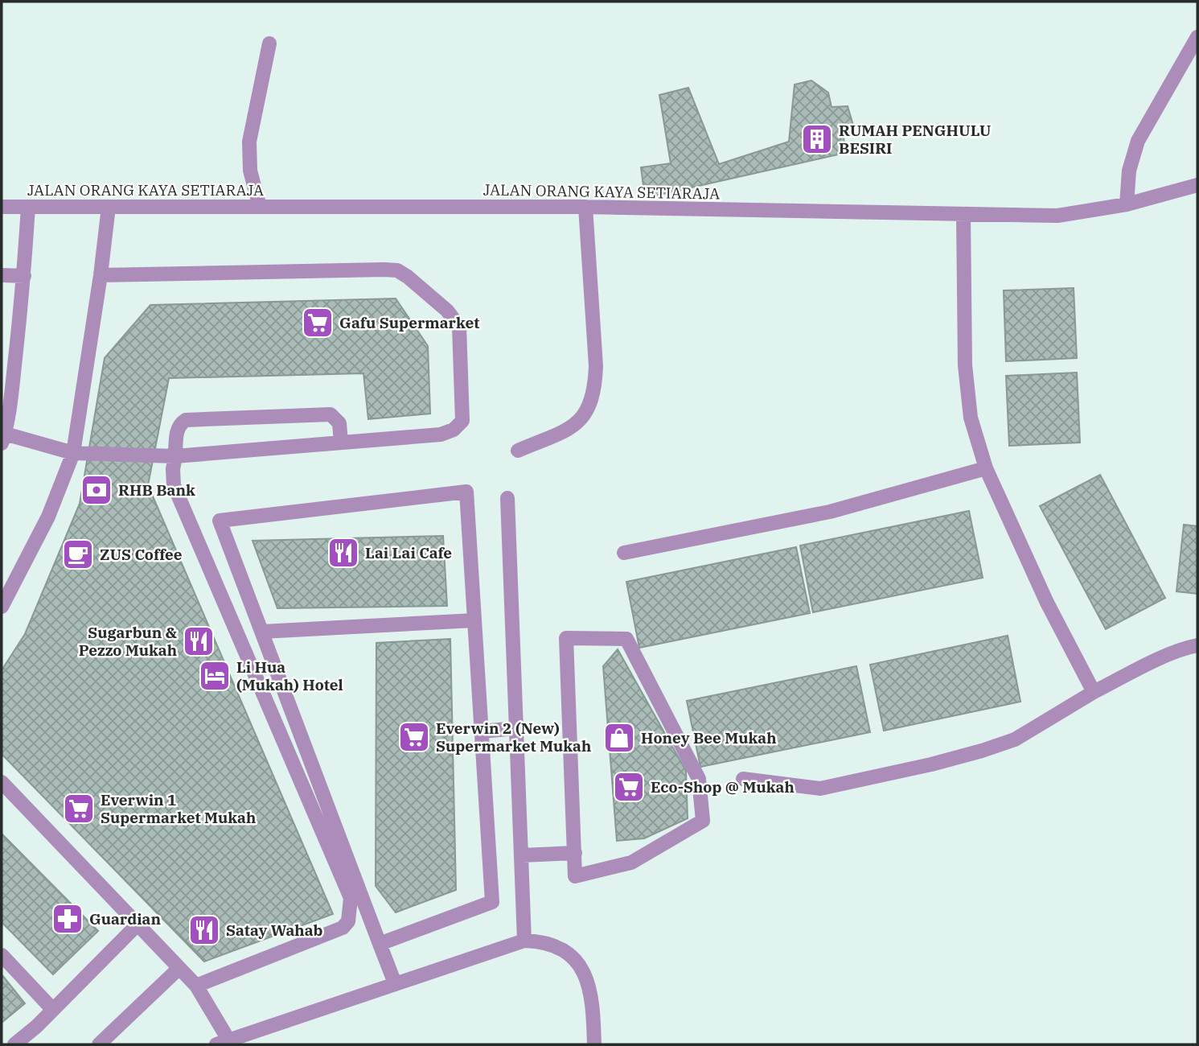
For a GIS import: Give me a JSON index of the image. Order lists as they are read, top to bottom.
{
  "streets": {
    "street": ["JALAN ORANG KAYA SETIARAJA"]
  },
  "places": {
    "building": ["RUMAH PENGHULU BESIRI"],
    "supermarket": [
      "Gafu Supermarket",
      "Everwin 2 (New) Supermarket Mukah",
      "Eco-Shop @ Mukah",
      "Everwin 1 Supermarket Mukah"
    ],
    "bank": ["RHB Bank"],
    "restaurant": ["Lai Lai Cafe", "Sugarbun & Pezzo Mukah", "Satay Wahab"],
    "cafe": ["ZUS Coffee"],
    "hotel": ["Li Hua (Mukah) Hotel"],
    "shop": ["Honey Bee Mukah"],
    "pharmacy": ["Guardian"]
  }
}
